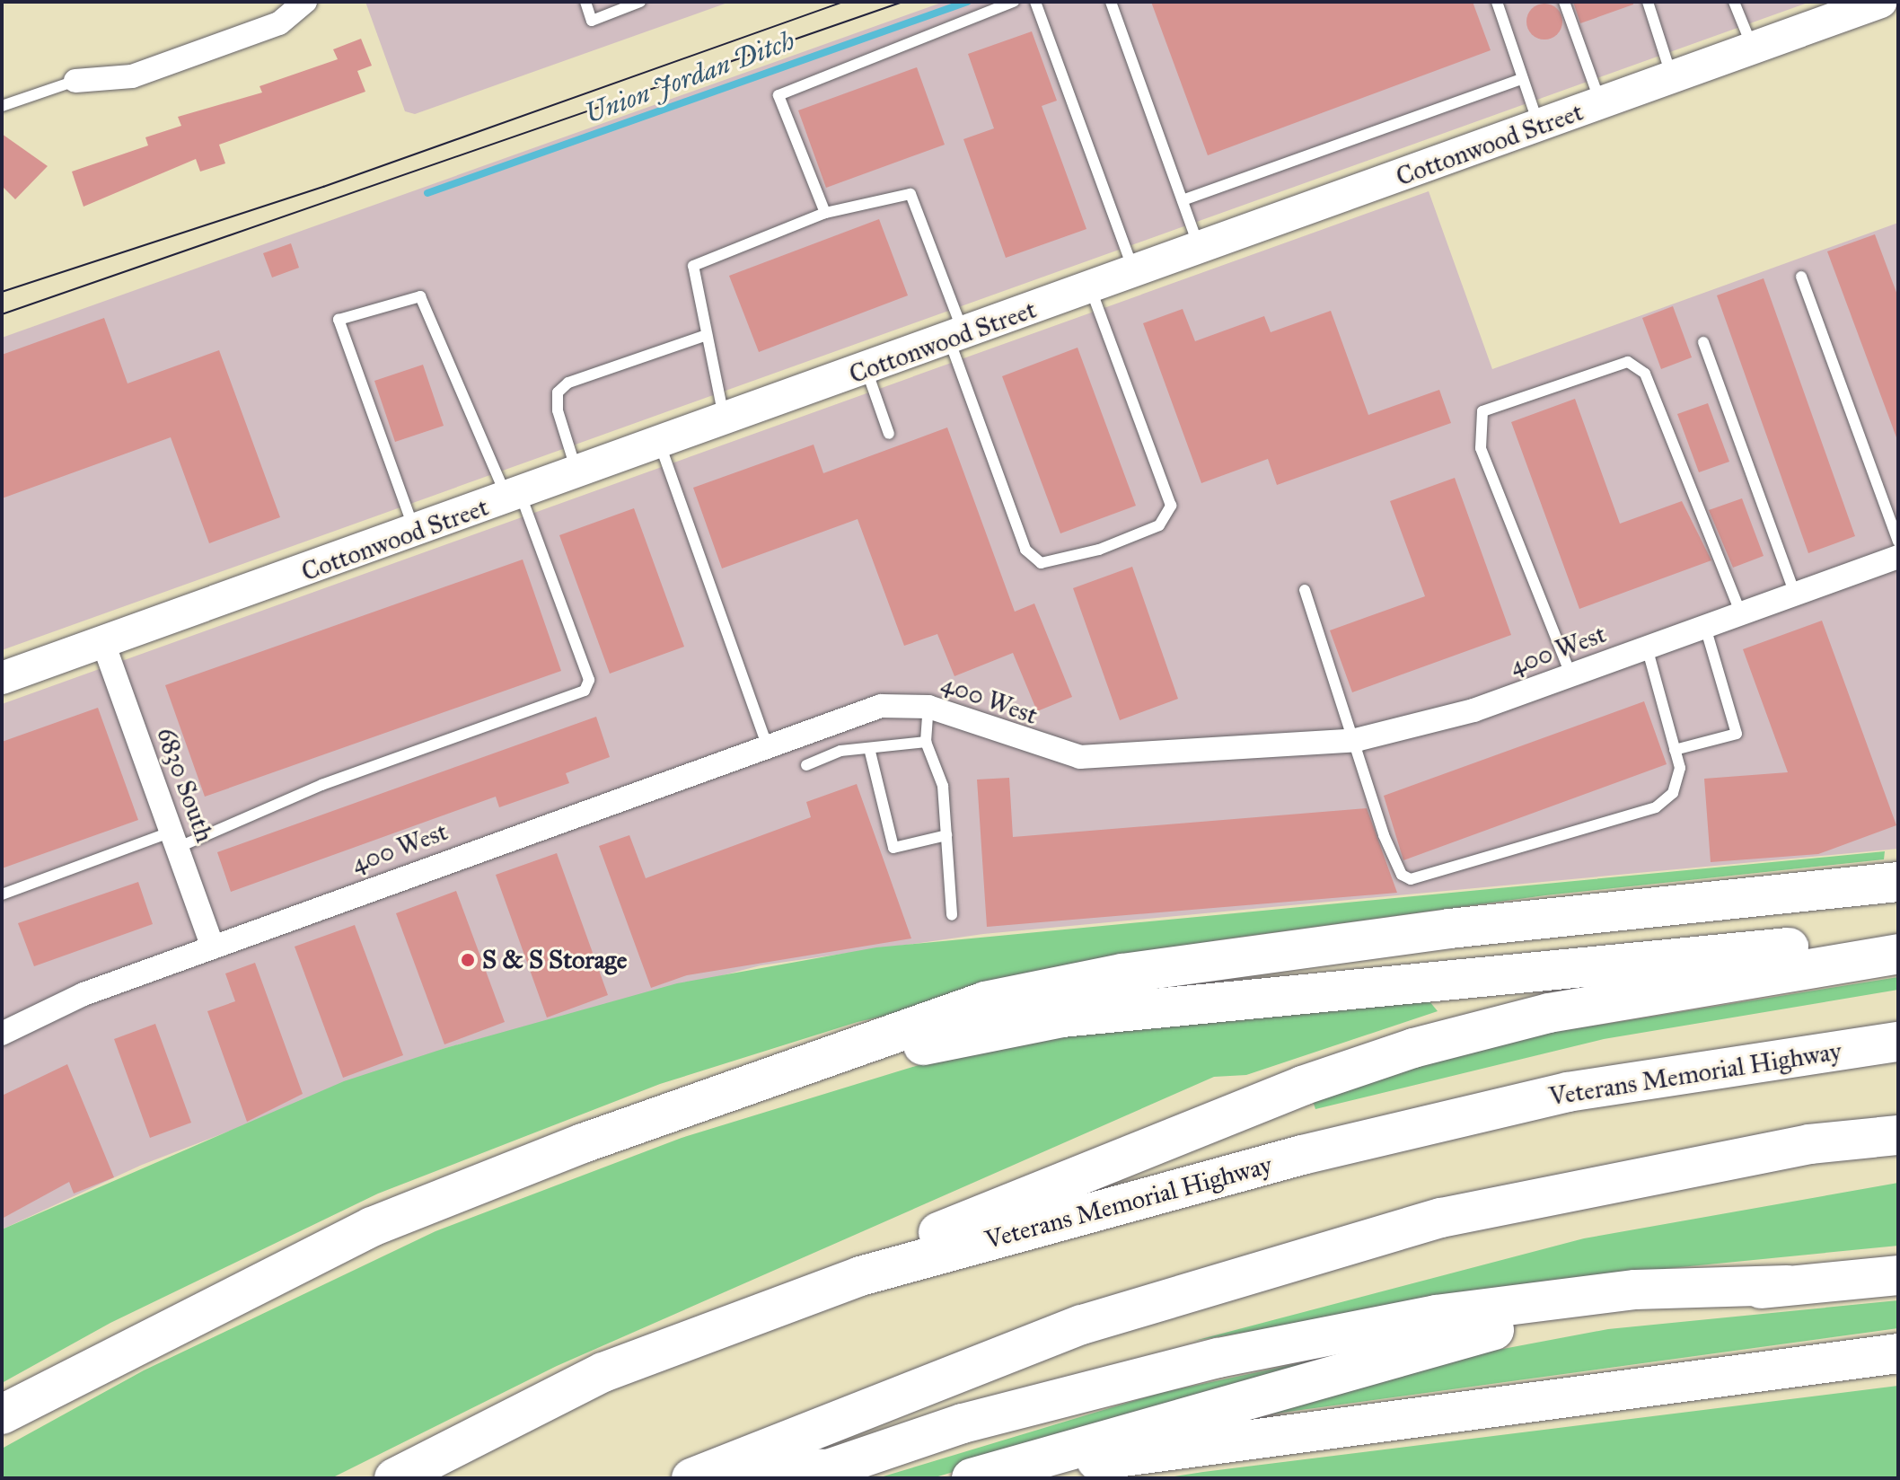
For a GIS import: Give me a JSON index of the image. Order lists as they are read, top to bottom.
{
  "streets": {
    "highway": ["Veterans Memorial Highway"],
    "street": ["Cottonwood Street", "400 West", "6830 South"]
  },
  "crossings": [
    ["Cottonwood Street", "6830 South"],
    ["400 West", "6830 South"]
  ],
  "water": ["Union Jordan Ditch"],
  "places": ["S & S Storage"]
}
